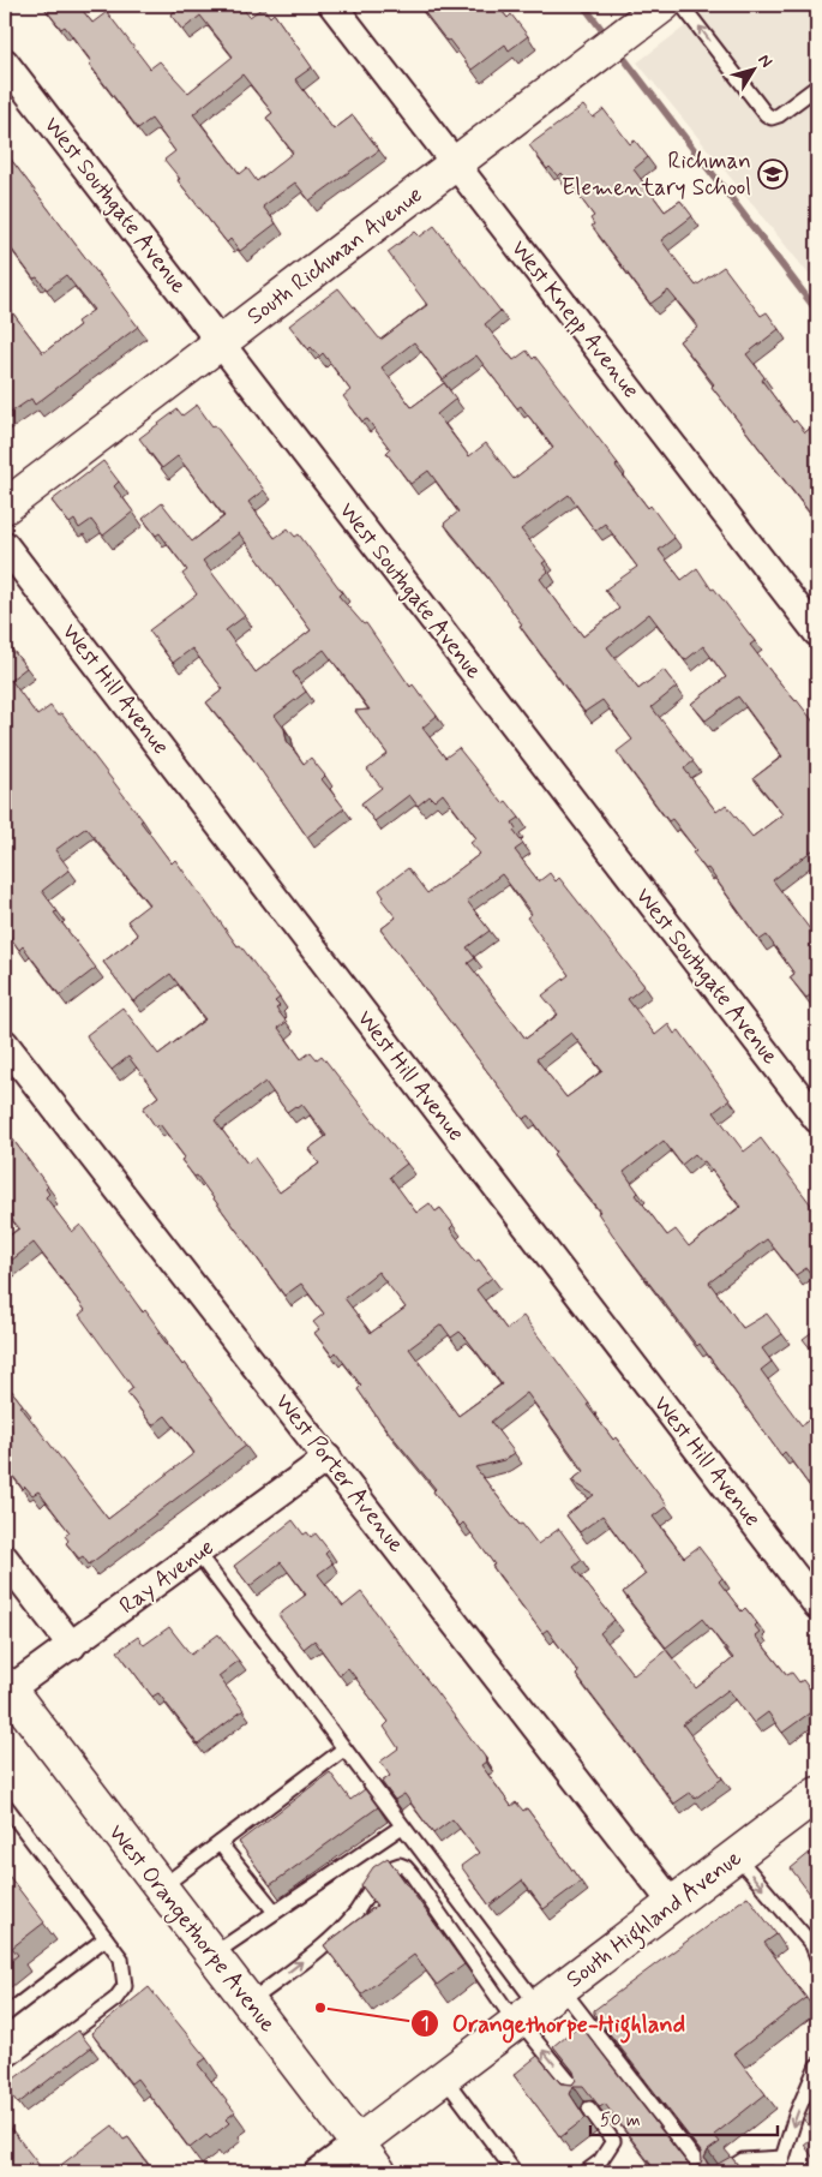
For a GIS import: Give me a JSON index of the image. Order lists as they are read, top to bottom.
{
  "streets": {
    "street": [
      "West Southgate Avenue",
      "South Richman Avenue",
      "West Knepp Avenue",
      "West Hill Avenue",
      "West Porter Avenue",
      "Ray Avenue",
      "South Highland Avenue",
      "West Orangethorpe Avenue"
    ]
  },
  "crossings": [
    ["West Southgate Avenue", "South Richman Avenue"],
    ["South Richman Avenue", "West Knepp Avenue"],
    ["West Porter Avenue", "Ray Avenue"],
    ["West Porter Avenue", "South Highland Avenue"],
    ["Ray Avenue", "West Orangethorpe Avenue"],
    ["South Highland Avenue", "West Orangethorpe Avenue"]
  ],
  "places": {
    "school or university": ["Richman Elementary School"],
    "other": ["Orangethorpe-Highland"]
  },
  "scale_bar": "50 m",
  "north": "top right"
}
